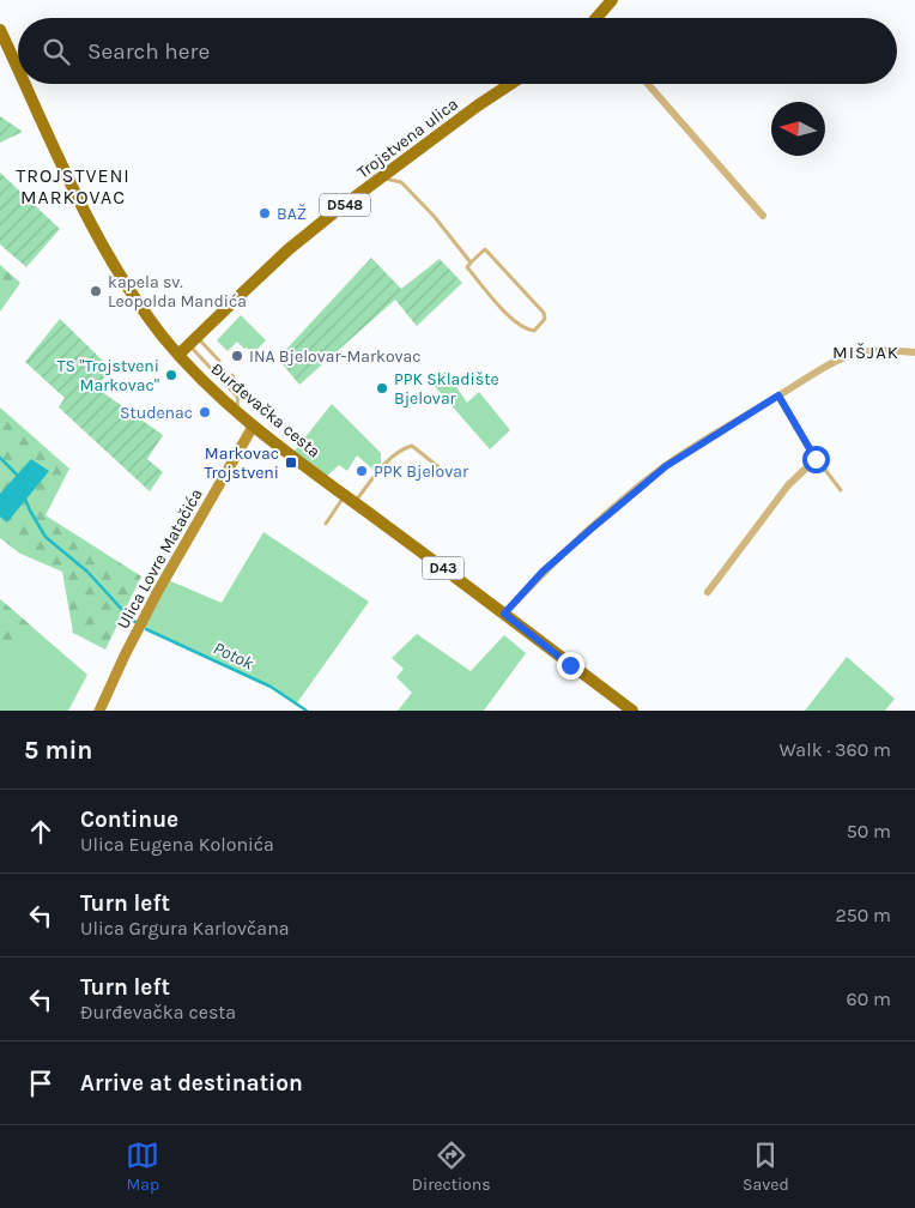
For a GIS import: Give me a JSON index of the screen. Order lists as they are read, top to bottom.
{
  "streets": {
    "main road": [
      "Trojstvena ulica",
      "D548",
      "Đurđevačka cesta",
      "Ulica Lovre Matačića",
      "D43"
    ]
  },
  "crossings": [
    ["Trojstvena ulica", "Đurđevačka cesta"],
    ["Đurđevačka cesta", "Ulica Lovre Matačića"]
  ],
  "districts": ["TROJSTVENI MARKOVAC", "MIŠJAK"],
  "water": ["Potok"],
  "places": {
    "other": [
      "BAŽ",
      "kapela sv. Leopolda Mandića",
      "INA Bjelovar-Markovac",
      "TS \"Trojstveni Markovac\"",
      "PPK Skladište Bjelovar",
      "Studenac",
      "PPK Bjelovar"
    ],
    "transit": ["Markovac Trojstveni"]
  },
  "north": "left",
  "page": {
    "search": "Search here",
    "heading": ["5 min", "Walk · 360 m"],
    "list": [
      ["Continue", "Ulica Eugena Kolonića", "50 m"],
      ["Turn left", "Ulica Grgura Karlovčana", "250 m"],
      ["Turn left", "Đurđevačka cesta", "60 m"],
      "Arrive at destination"
    ],
    "nav": ["Map", "Directions", "Saved"]
  }
}
